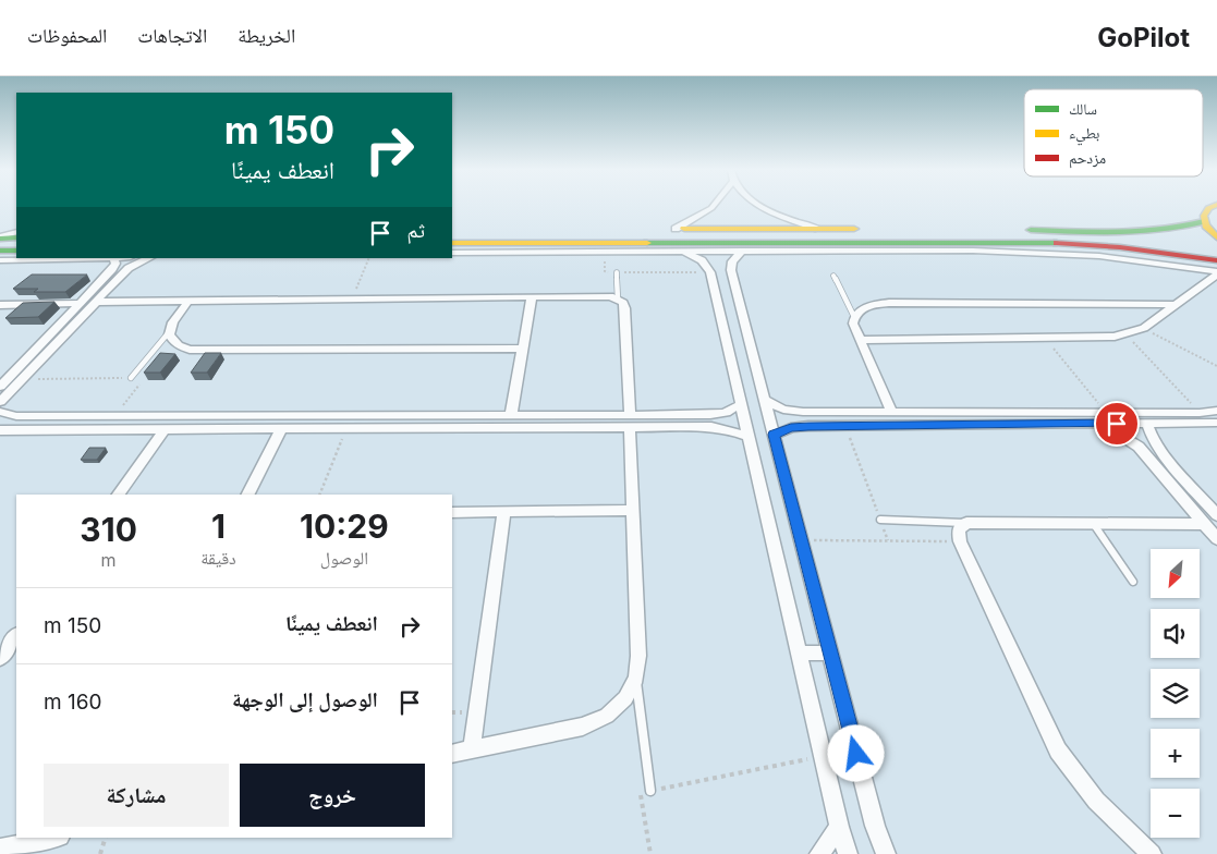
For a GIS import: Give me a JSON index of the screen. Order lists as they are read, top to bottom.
{
  "legend": ["سالك", "بطيء", "مزدحم"],
  "north": "bottom left",
  "page": {
    "header": "GoPilot",
    "nav": ["الخريطة", "الاتجاهات", "المحفوظات"],
    "turn": ["150 m", "انعطف يمينًا"],
    "then": "ثم",
    "eta": [
      "10:29",
      "الوصول",
      "1",
      "دقيقة",
      "310",
      "m"
    ],
    "map_buttons": ["+", "−"],
    "list": [
      {
        "name": "انعطف يمينًا",
        "value": "150 m"
      },
      {
        "name": "الوصول إلى الوجهة",
        "value": "160 m"
      }
    ],
    "buttons": ["خروج", "مشاركة"]
  }
}
